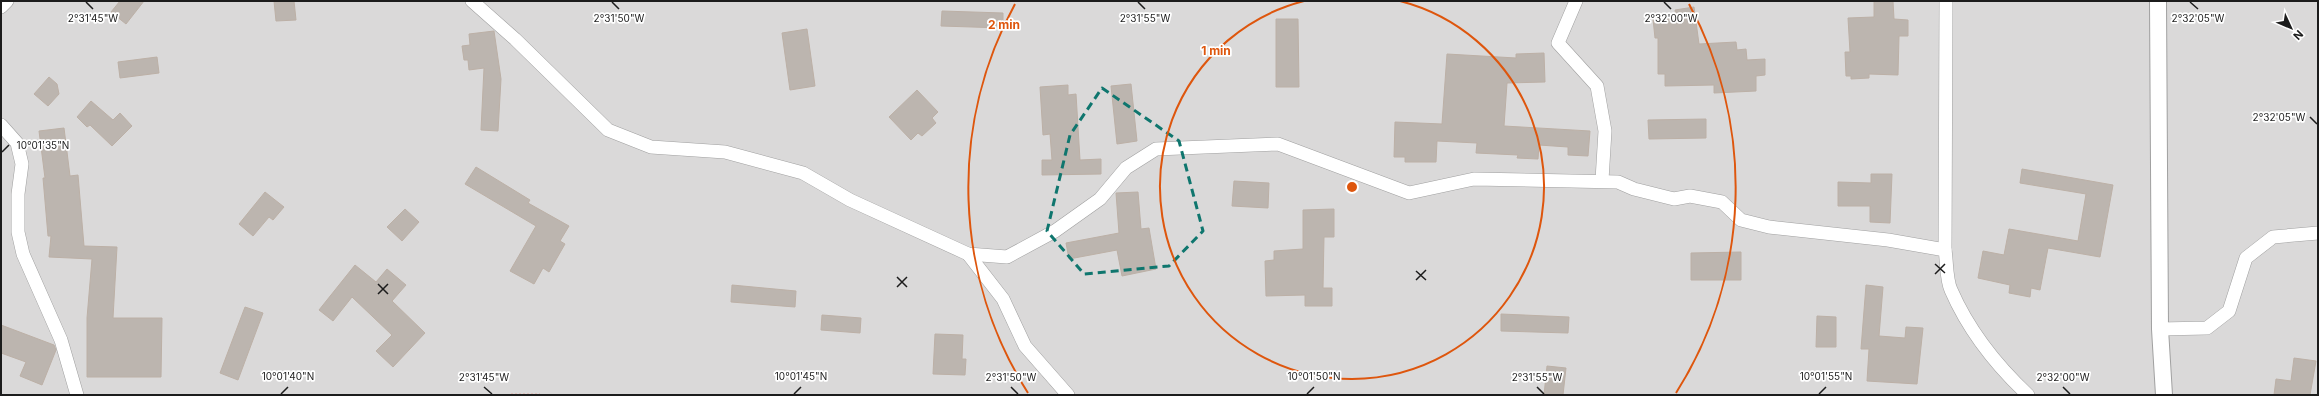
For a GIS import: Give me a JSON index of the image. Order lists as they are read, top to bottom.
{
  "north": "bottom right",
  "coordinates": [
    "2°31'55\"W",
    "2°32'00\"W",
    "2°31'45\"W",
    "2°31'50\"W",
    "2°32'05\"W",
    "10°01'35\"N",
    "10°01'40\"N",
    "10°01'45\"N",
    "10°01'50\"N",
    "10°01'55\"N"
  ],
  "rings": ["2 min", "1 min"]
}
